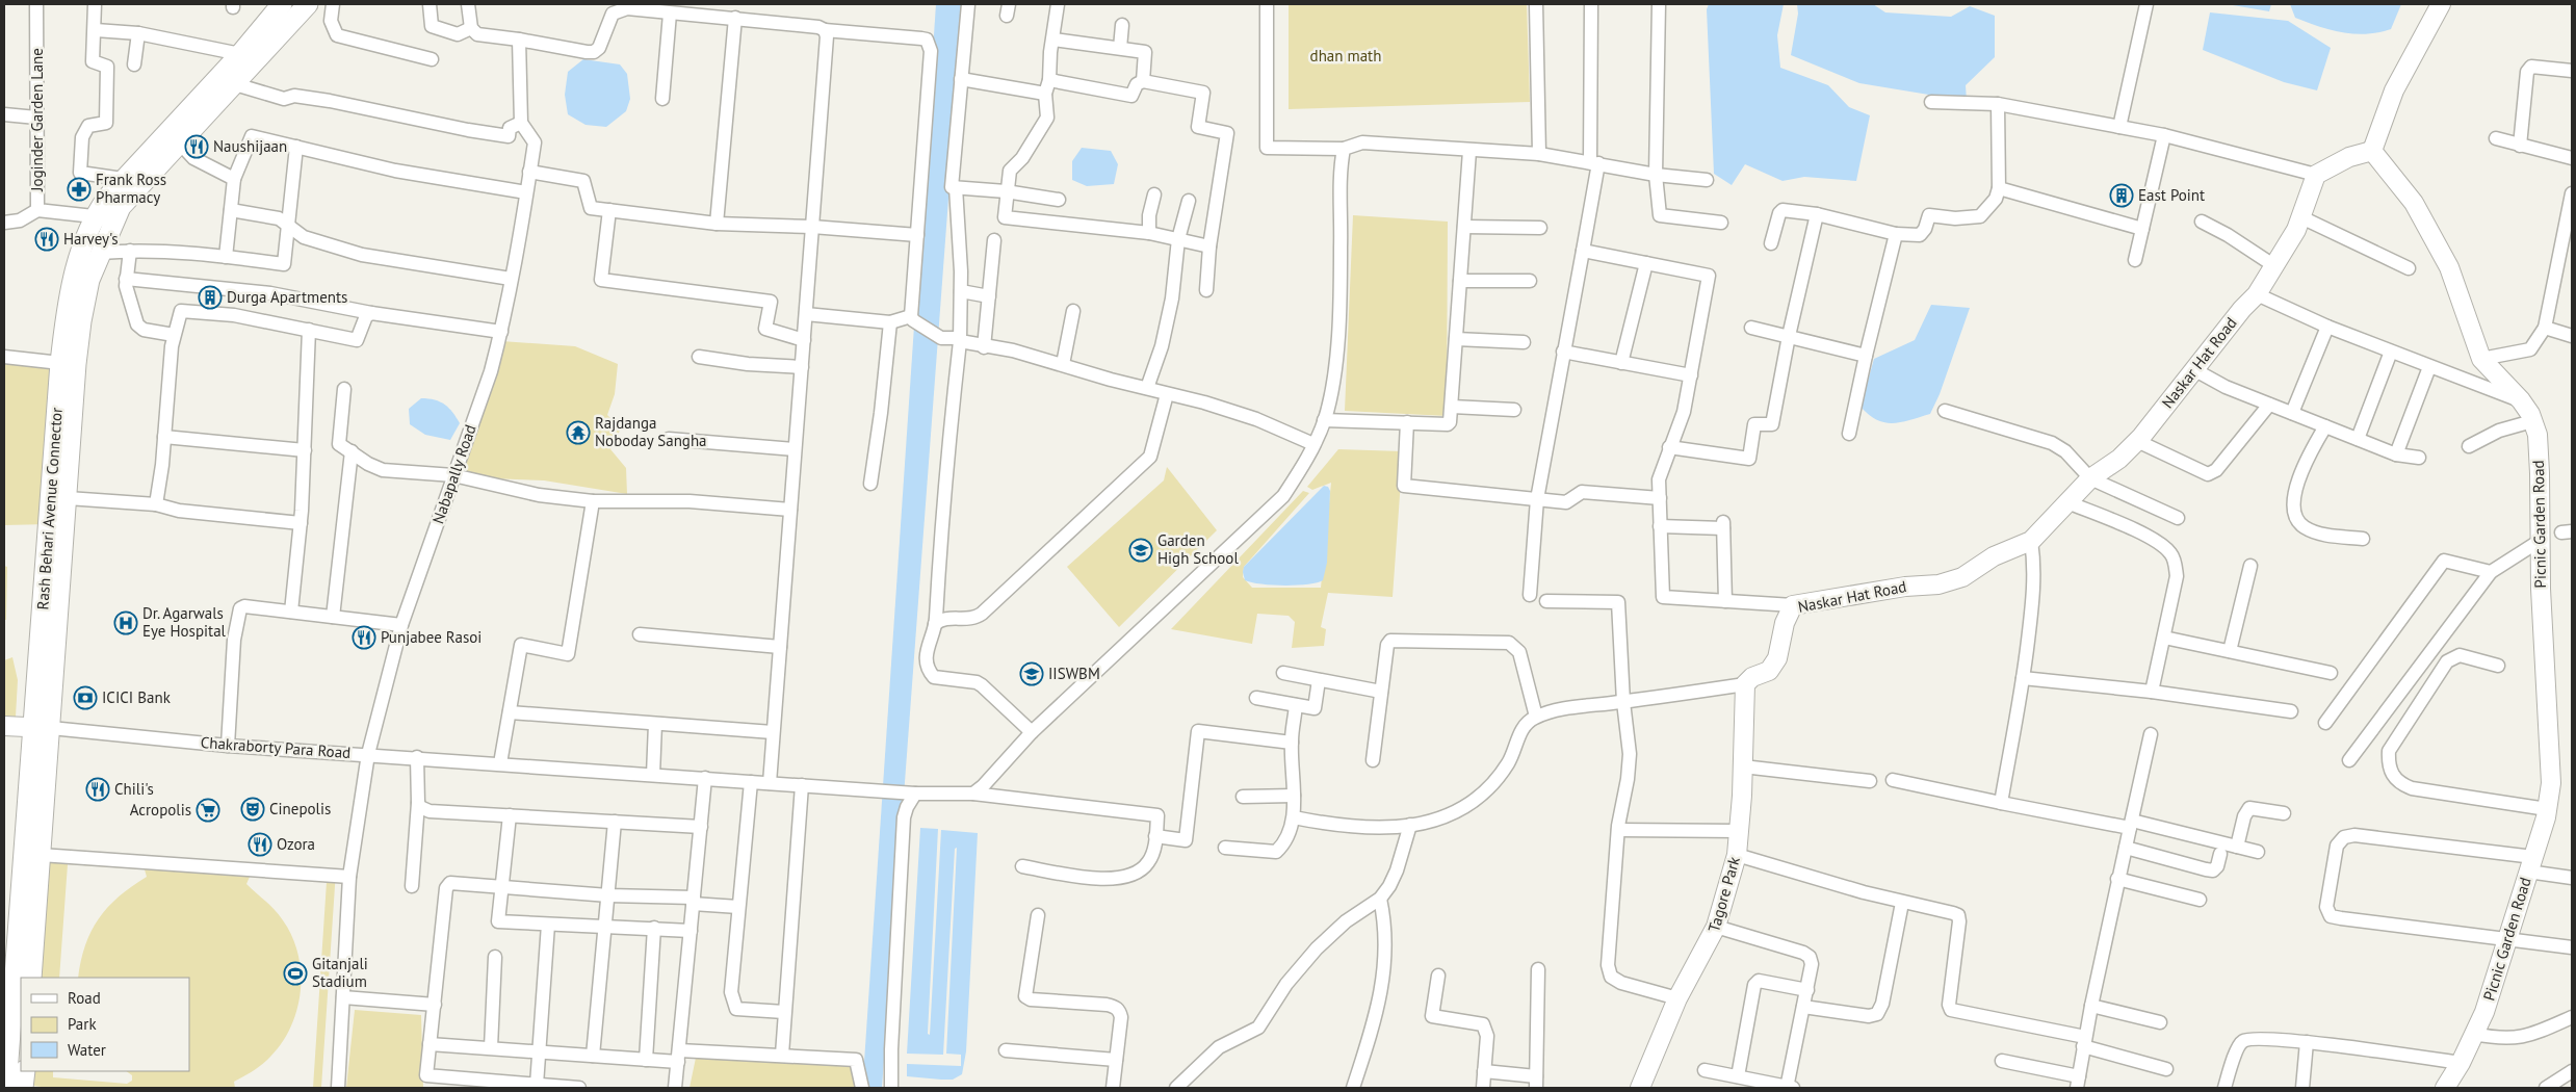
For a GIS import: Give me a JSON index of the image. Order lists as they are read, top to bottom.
{
  "streets": {
    "main road": ["Rash Behari Avenue Connector"],
    "street": [
      "Joginder Garden Lane",
      "Naskar Hat Road",
      "Nabapally Road",
      "Picnic Garden Road",
      "Chakraborty Para Road",
      "Tagore Park"
    ]
  },
  "crossings": [
    ["Joginder Garden Lane", "Rash Behari Avenue Connector"],
    ["Naskar Hat Road", "Tagore Park"],
    ["Nabapally Road", "Chakraborty Para Road"],
    ["Rash Behari Avenue Connector", "Chakraborty Para Road"]
  ],
  "parks": ["dhan math"],
  "places": {
    "restaurant": [
      "Naushijaan",
      "Harvey's",
      "Punjabee Rasoi",
      "Chili's",
      "Ozora"
    ],
    "pharmacy": ["Frank Ross Pharmacy"],
    "building": ["East Point", "Durga Apartments"],
    "temple": ["Rajdanga Noboday Sangha"],
    "school or university": ["Garden High School", "IISWBM"],
    "hospital": ["Dr. Agarwals Eye Hospital"],
    "bank": ["ICICI Bank"],
    "theatre": ["Cinepolis"],
    "supermarket": ["Acropolis"],
    "sports": ["Gitanjali Stadium"]
  },
  "legend": ["Road", "Park", "Water"]
}
